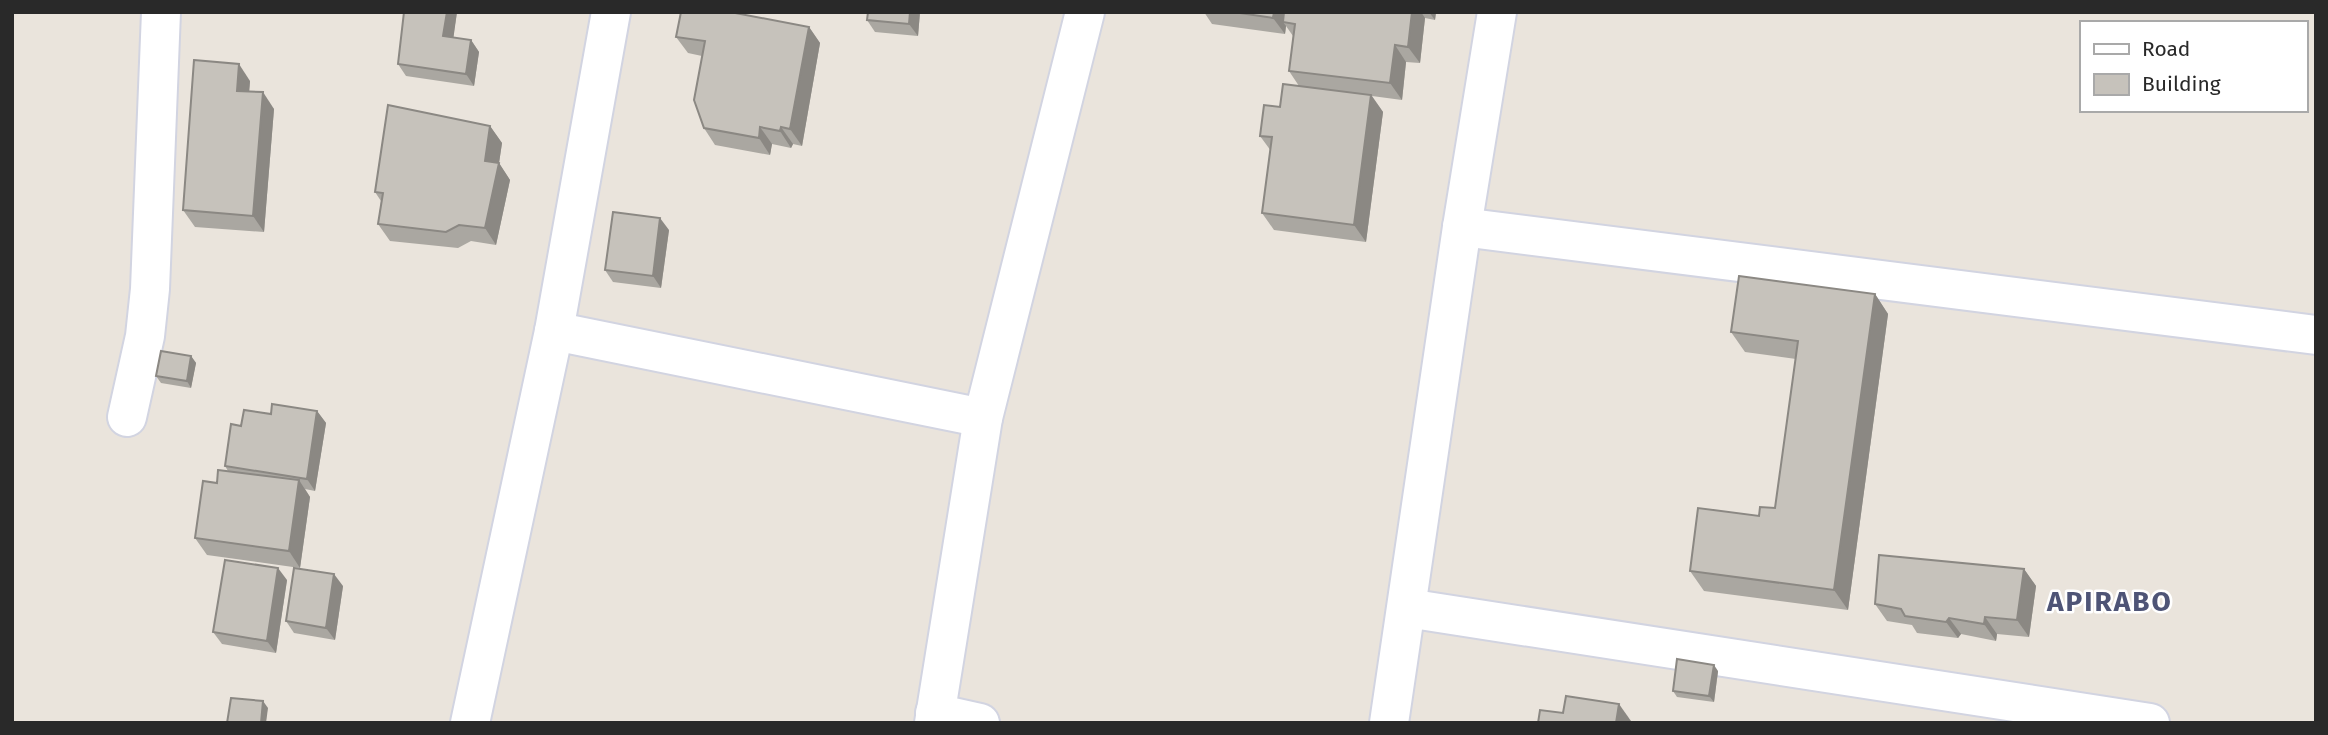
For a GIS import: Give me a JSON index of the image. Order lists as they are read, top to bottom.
{
  "districts": ["APIRABO"],
  "legend": ["Road", "Building"]
}
